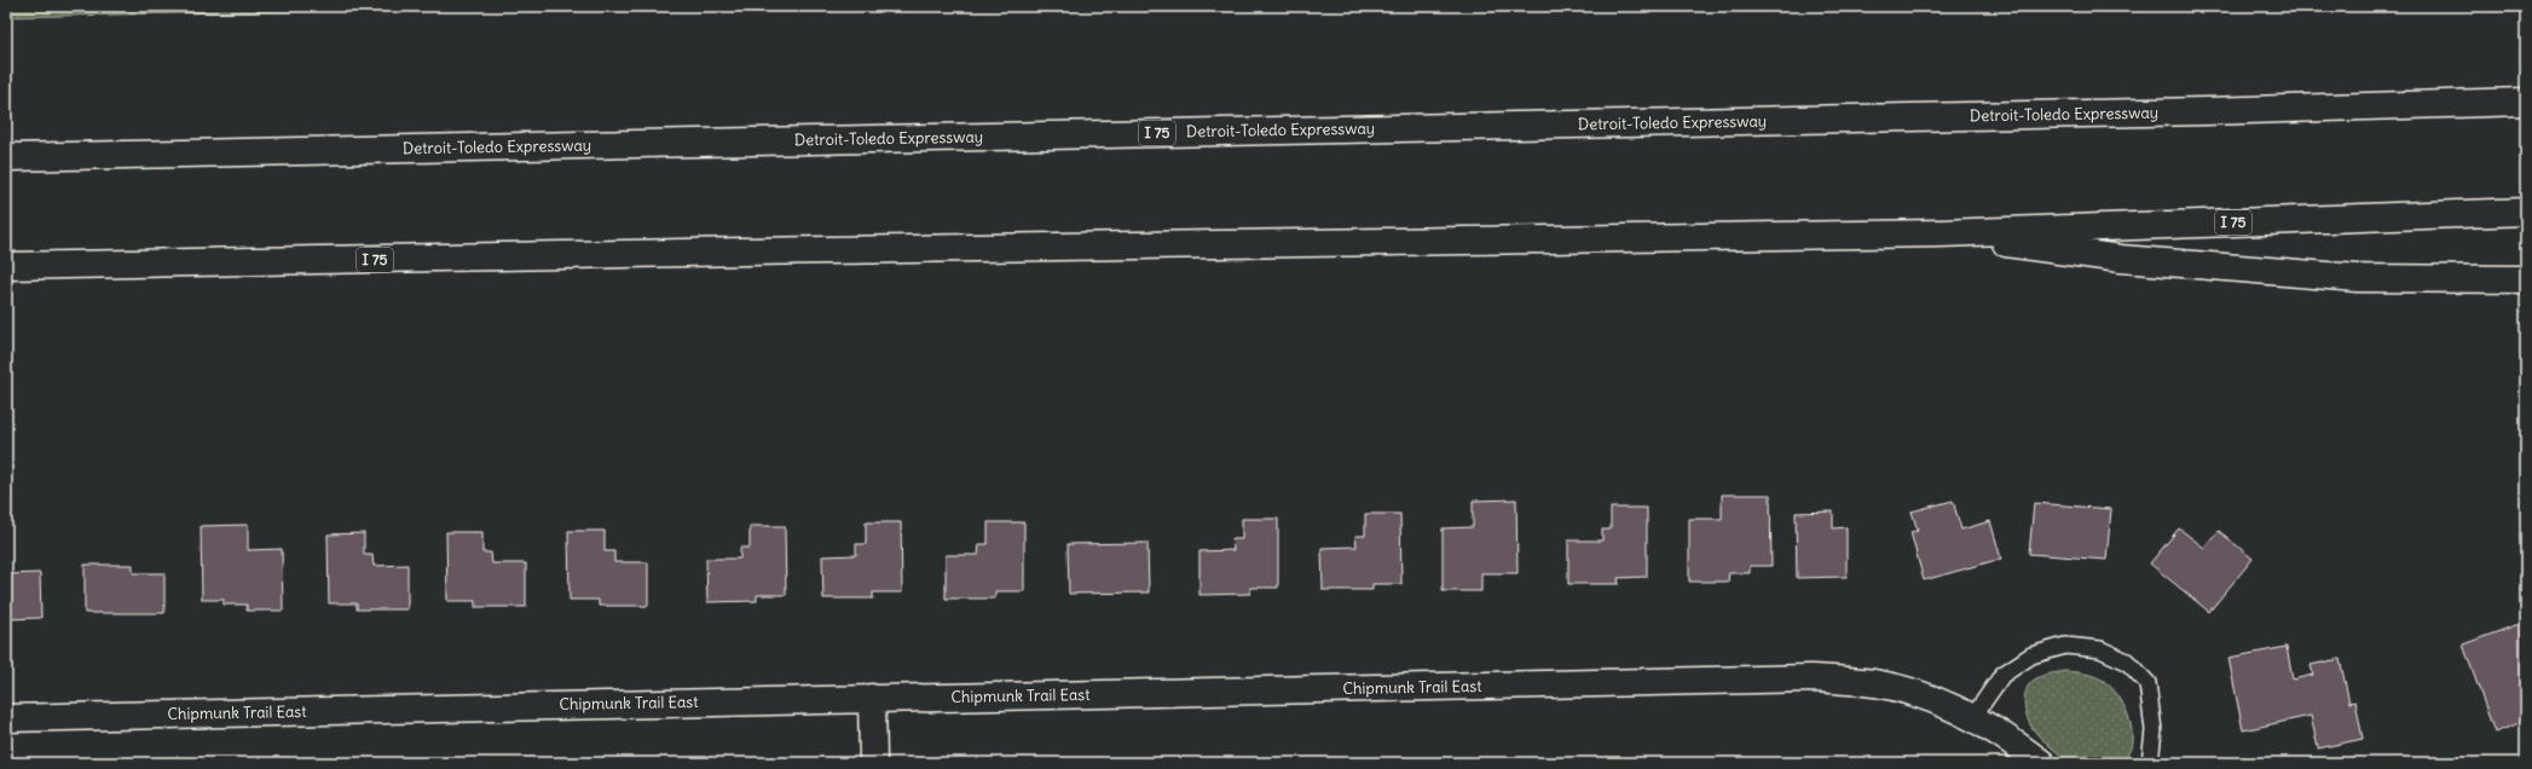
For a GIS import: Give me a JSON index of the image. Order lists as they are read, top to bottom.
{
  "streets": {
    "main road": ["Detroit-Toledo Expressway", "I 75", "Chipmunk Trail East"]
  }
}
